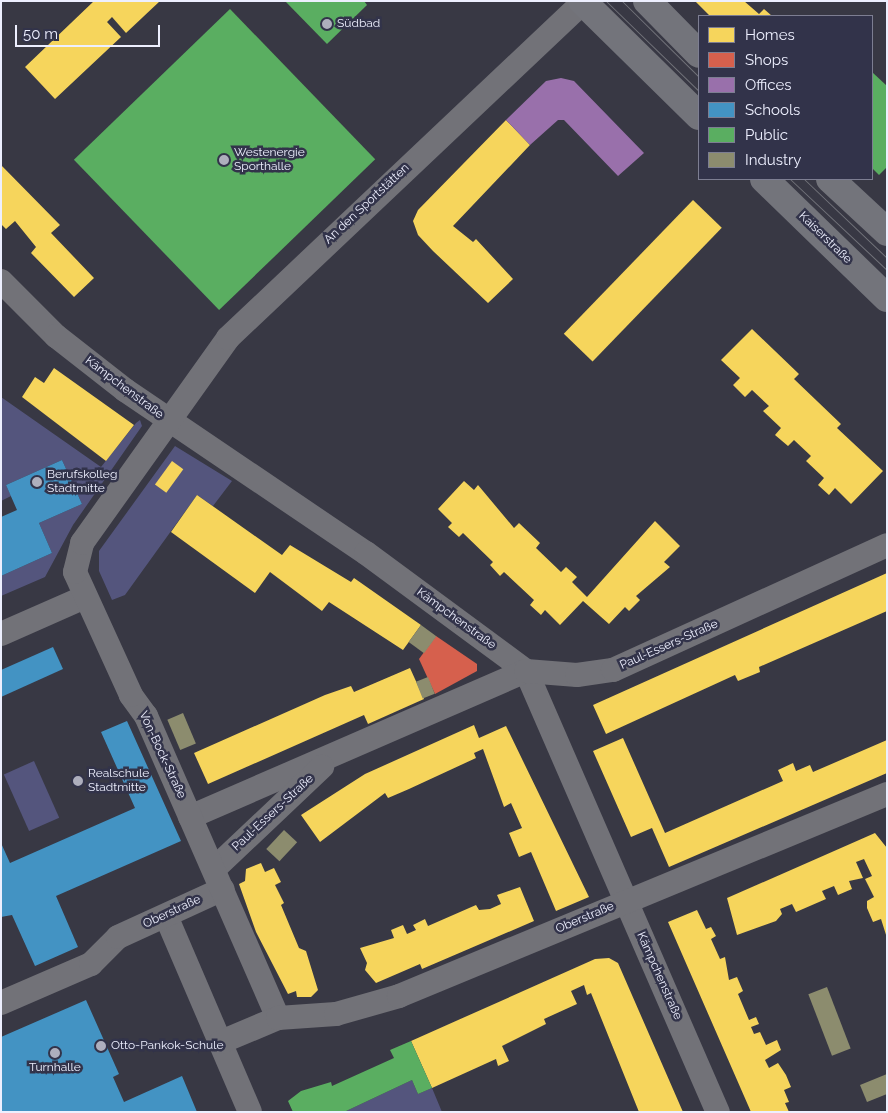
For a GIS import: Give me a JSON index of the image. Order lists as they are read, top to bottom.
{
  "streets": {
    "main road": ["Kaiserstraße"],
    "street": [
      "An den Sportstätten",
      "Kämpchenstraße",
      "Paul-Essers-Straße",
      "Von-Bock-Straße",
      "Oberstraße"
    ]
  },
  "crossings": [
    ["An den Sportstätten", "Kämpchenstraße"],
    ["An den Sportstätten", "Von-Bock-Straße"],
    ["Kämpchenstraße", "Paul-Essers-Straße"],
    ["Kämpchenstraße", "Von-Bock-Straße"],
    ["Kämpchenstraße", "Oberstraße"],
    ["Paul-Essers-Straße", "Von-Bock-Straße"],
    ["Paul-Essers-Straße", "Oberstraße"],
    ["Von-Bock-Straße", "Oberstraße"]
  ],
  "places": [
    "Südbad",
    "Westenergie Sporthalle",
    "Berufskolleg Stadtmitte",
    "Realschule Stadtmitte",
    "Otto-Pankok-Schule",
    "Turnhalle"
  ],
  "legend": [
    "Homes",
    "Shops",
    "Offices",
    "Schools",
    "Public",
    "Industry"
  ],
  "scale_bar": "50 m"
}
